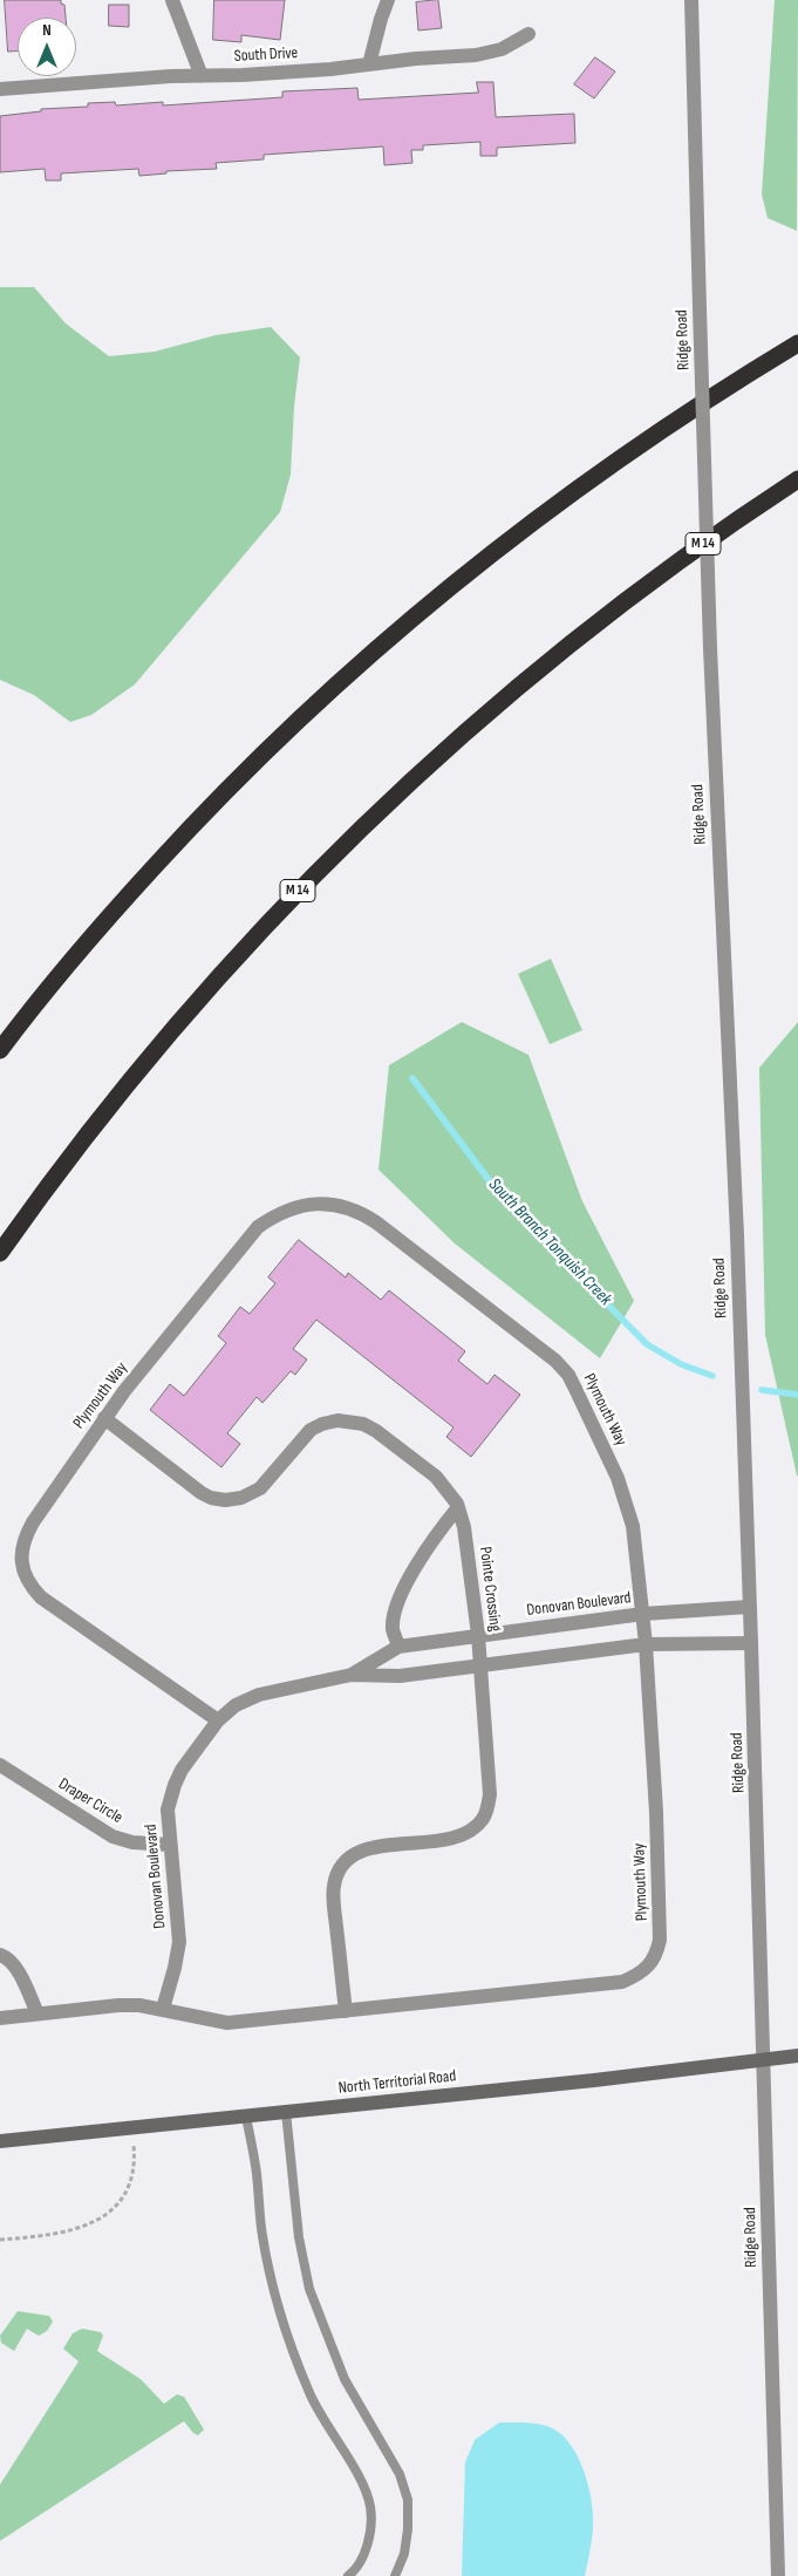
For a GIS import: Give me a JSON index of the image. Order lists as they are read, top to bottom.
{
  "streets": {
    "highway": ["M 14"],
    "main road": ["North Territorial Road"],
    "street": [
      "South Drive",
      "Ridge Road",
      "Plymouth Way",
      "Pointe Crossing",
      "Donovan Boulevard",
      "Draper Circle"
    ]
  },
  "crossings": [
    ["Ridge Road", "Donovan Boulevard"],
    ["Ridge Road", "North Territorial Road"],
    ["Plymouth Way", "Pointe Crossing"],
    ["Plymouth Way", "Donovan Boulevard"],
    ["Pointe Crossing", "Donovan Boulevard"],
    ["Donovan Boulevard", "Draper Circle"]
  ],
  "water": ["South Branch Tonquish Creek"],
  "north": "top"
}
